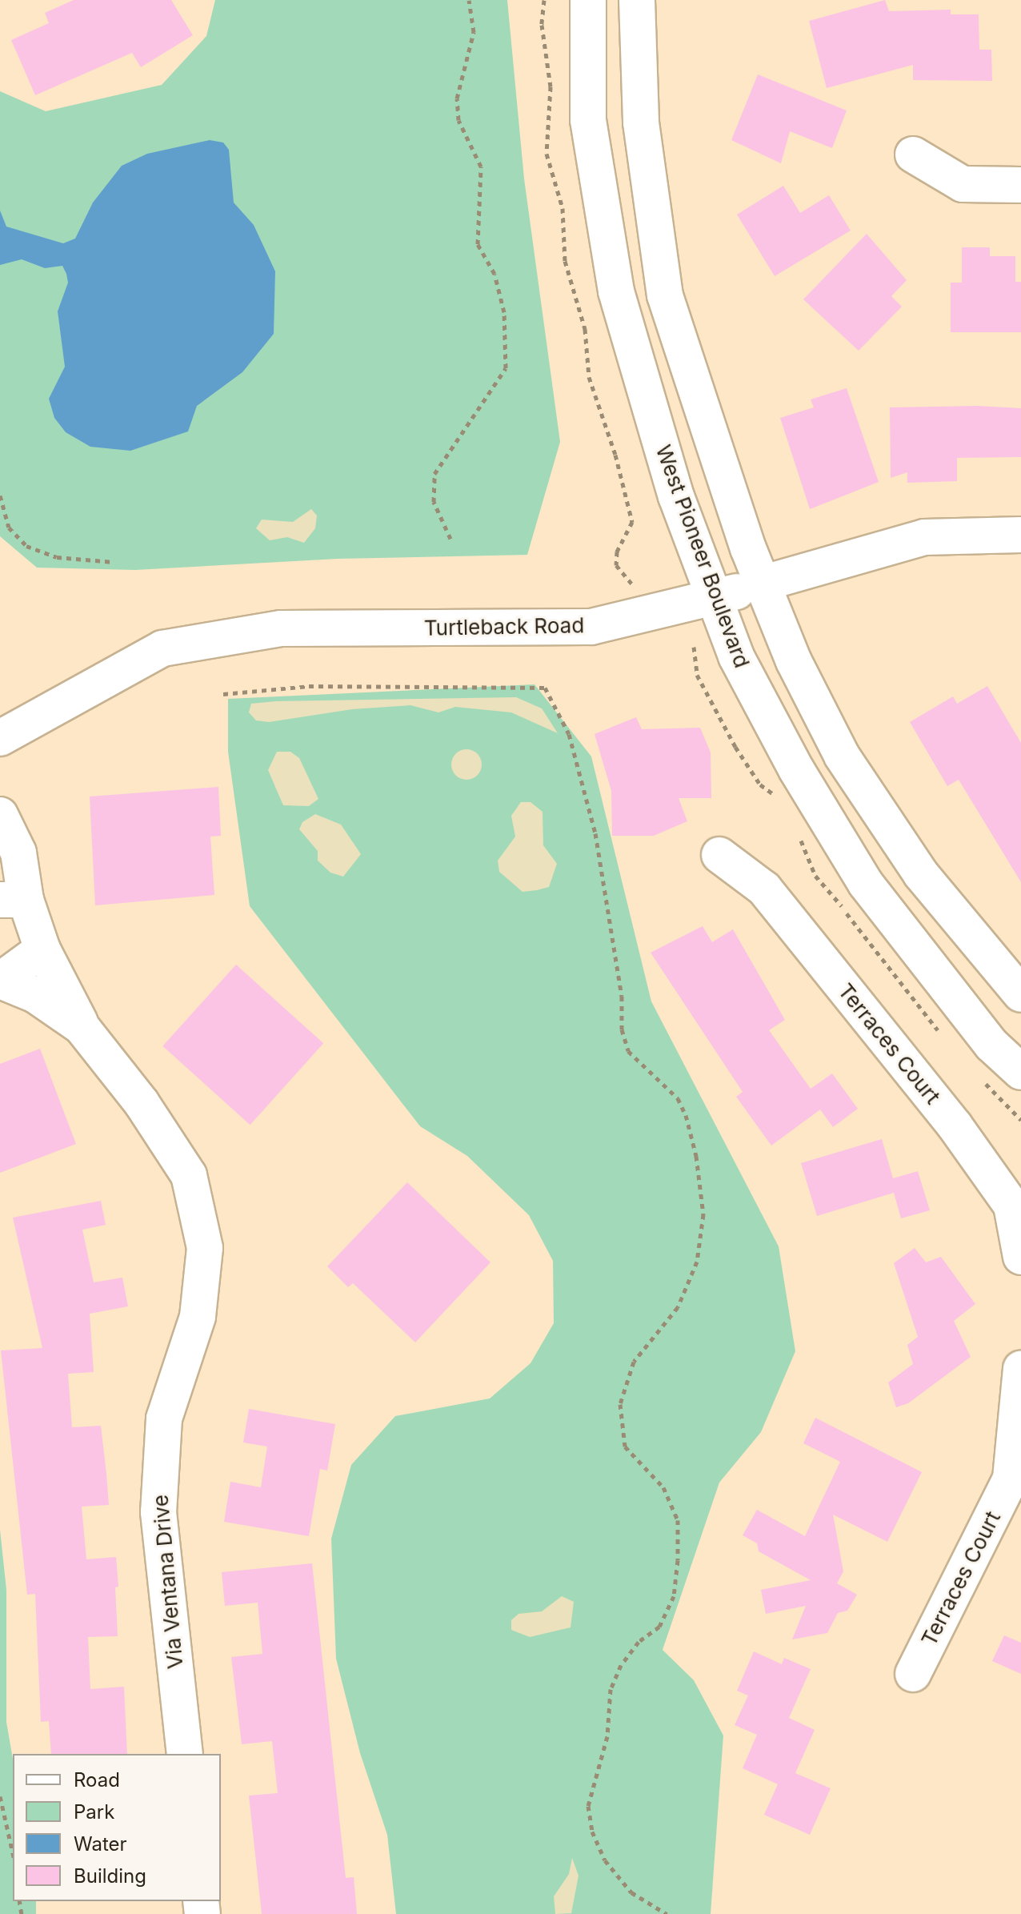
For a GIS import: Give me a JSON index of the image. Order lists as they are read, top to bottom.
{
  "streets": {
    "main road": [
      "West Pioneer Boulevard",
      "Turtleback Road",
      "Terraces Court",
      "Via Ventana Drive"
    ]
  },
  "crossings": [
    ["West Pioneer Boulevard", "Turtleback Road"]
  ],
  "legend": [
    "Road",
    "Park",
    "Water",
    "Building"
  ]
}
